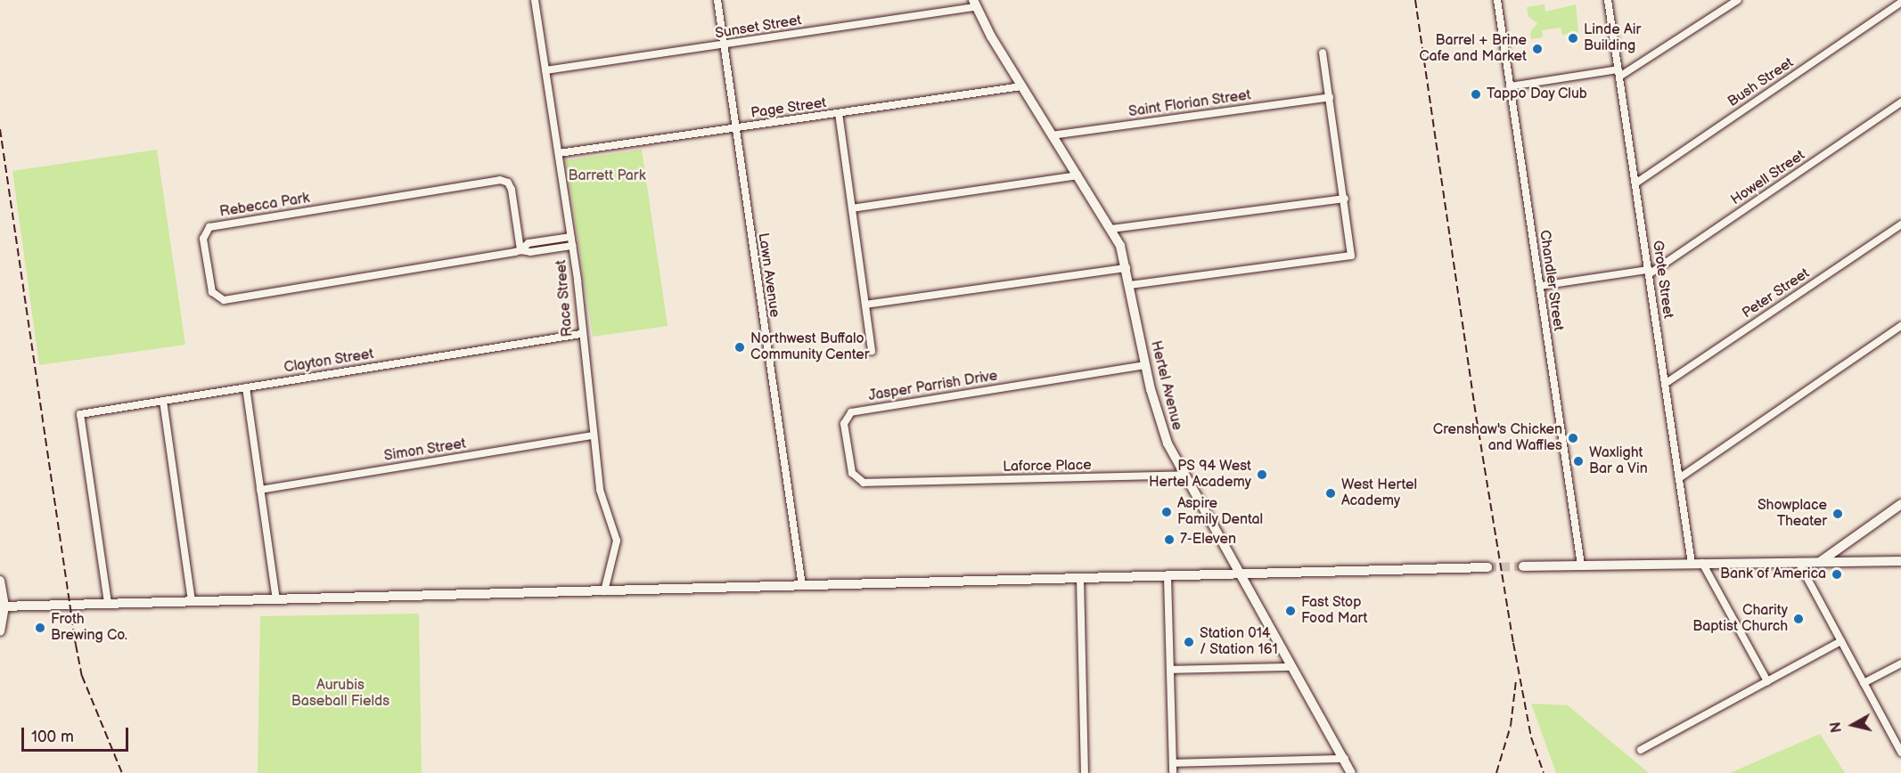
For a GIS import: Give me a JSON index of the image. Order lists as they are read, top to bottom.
{
  "streets": {
    "main road": ["Hertel Avenue"],
    "street": [
      "Sunset Street",
      "Bush Street",
      "Saint Florian Street",
      "Page Street",
      "Howell Street",
      "Rebecca Park",
      "Lawn Avenue",
      "Grote Street",
      "Chandler Street",
      "Peter Street",
      "Race Street",
      "Clayton Street",
      "Jasper Parrish Drive",
      "Simon Street",
      "Laforce Place"
    ]
  },
  "crossings": [
    ["Sunset Street", "Lawn Avenue"],
    ["Sunset Street", "Race Street"],
    ["Sunset Street", "Hertel Avenue"],
    ["Bush Street", "Grote Street"],
    ["Saint Florian Street", "Hertel Avenue"],
    ["Page Street", "Lawn Avenue"],
    ["Page Street", "Race Street"],
    ["Page Street", "Hertel Avenue"],
    ["Howell Street", "Grote Street"],
    ["Howell Street", "Chandler Street"],
    ["Rebecca Park", "Race Street"],
    ["Grote Street", "Peter Street"],
    ["Race Street", "Clayton Street"],
    ["Race Street", "Simon Street"],
    ["Hertel Avenue", "Jasper Parrish Drive"],
    ["Hertel Avenue", "Laforce Place"],
    ["Jasper Parrish Drive", "Laforce Place"]
  ],
  "parks": ["Barrett Park", "Aurubis Baseball Fields"],
  "places": [
    "Linde Air Building",
    "Barrel + Brine Cafe and Market",
    "Tappo Day Club",
    "Northwest Buffalo Community Center",
    "Crenshaw's Chicken and Waffles",
    "Waxlight Bar a Vin",
    "PS 94 West Hertel Academy",
    "West Hertel Academy",
    "Aspire Family Dental",
    "Showplace Theater",
    "7-Eleven",
    "Bank of America",
    "Fast Stop Food Mart",
    "Charity Baptist Church",
    "Froth Brewing Co.",
    "Station 014 / Station 161"
  ],
  "scale_bar": "100 m",
  "north": "left"
}
